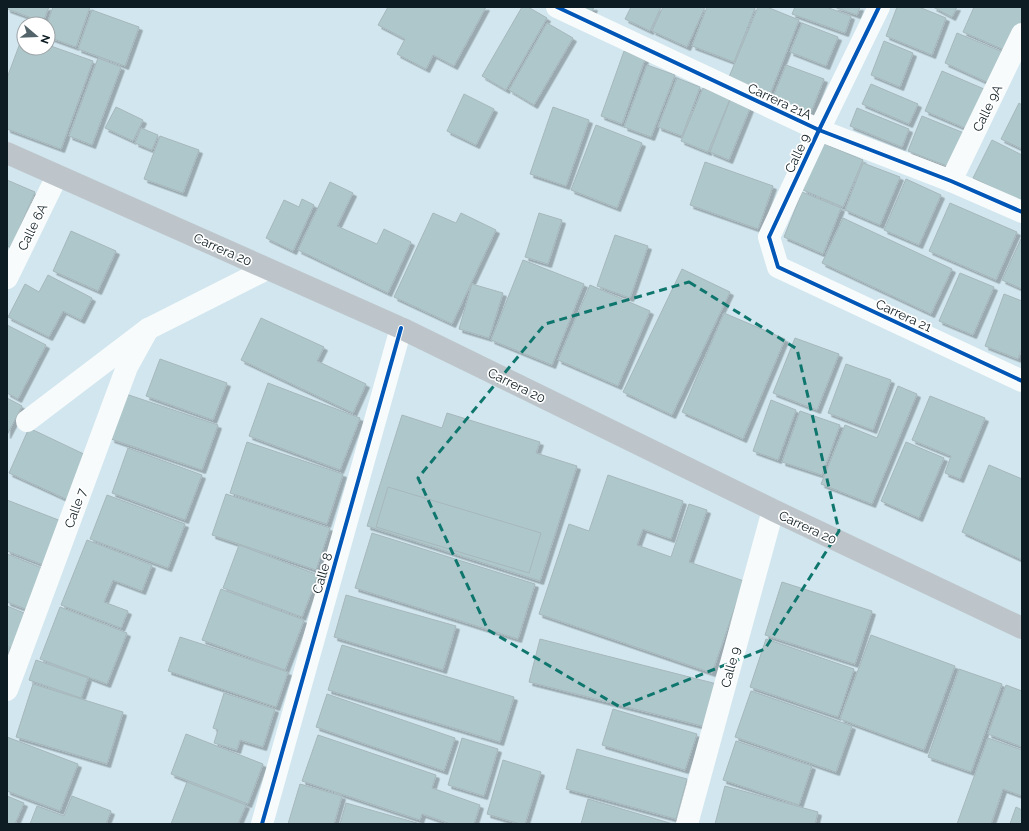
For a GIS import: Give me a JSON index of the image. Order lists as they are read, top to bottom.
{
  "streets": {
    "main road": ["Carrera 20"],
    "street": [
      "Carrera 21A",
      "Calle 9A",
      "Calle 9",
      "Calle 6A",
      "Carrera 21",
      "Calle 7",
      "Calle 8"
    ]
  },
  "crossings": [
    ["Carrera 21A", "Calle 9A"],
    ["Carrera 21A", "Calle 9"],
    ["Calle 9", "Carrera 20"],
    ["Calle 9", "Carrera 21"],
    ["Calle 6A", "Carrera 20"],
    ["Carrera 20", "Calle 8"]
  ],
  "north": "right"
}
